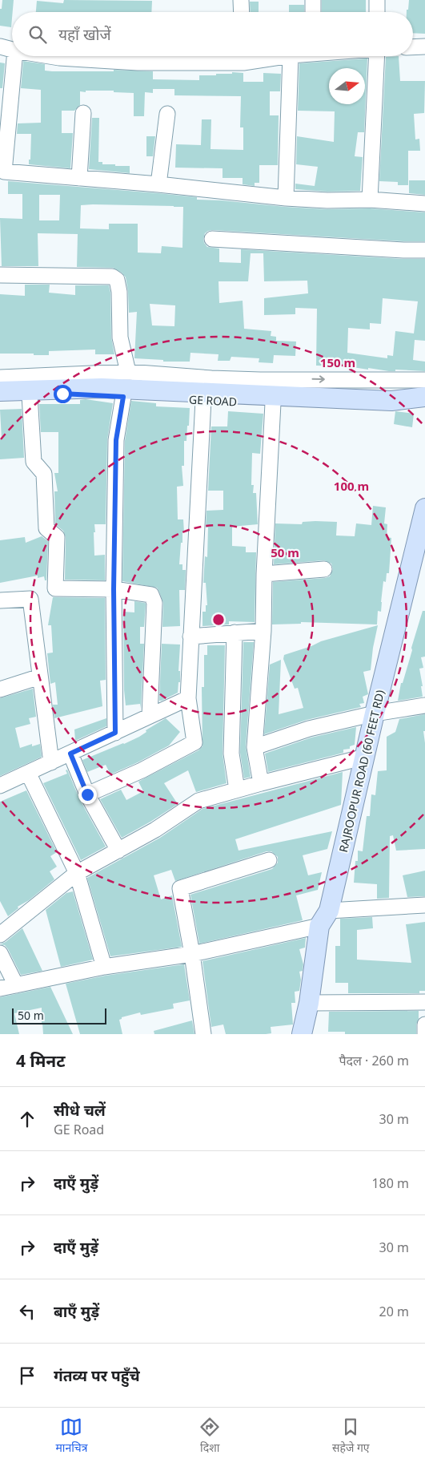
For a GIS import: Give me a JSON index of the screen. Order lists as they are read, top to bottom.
{
  "streets": {
    "main road": ["RAJROOPUR ROAD (60 FEET RD)"],
    "street": ["GE ROAD"]
  },
  "scale_bar": "50 m",
  "north": "right",
  "page": {
    "search": "यहाँ खोजें",
    "scale": "50 m",
    "heading": ["4 मिनट", "पैदल · 260 m"],
    "list": [
      ["सीधे चलें", "GE Road", "30 m"],
      ["दाएँ मुड़ें", "180 m"],
      ["दाएँ मुड़ें", "30 m"],
      ["बाएँ मुड़ें", "20 m"],
      "गंतव्य पर पहुँचे"
    ],
    "nav": ["मानचित्र", "दिशा", "सहेजे गए"]
  },
  "rings": ["150 m", "100 m", "50 m"]
}
